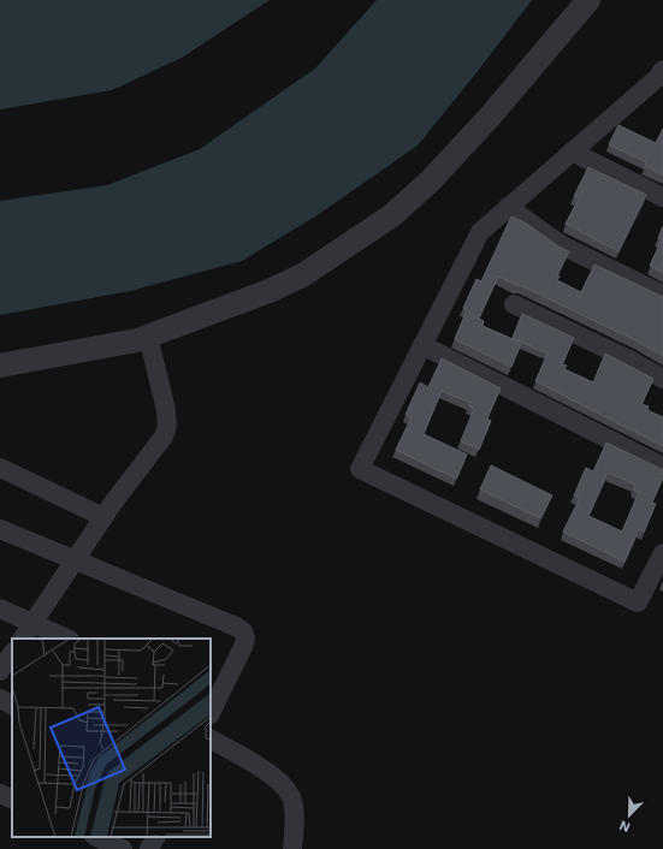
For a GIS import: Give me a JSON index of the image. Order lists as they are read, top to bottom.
{
  "north": "bottom left"
}
